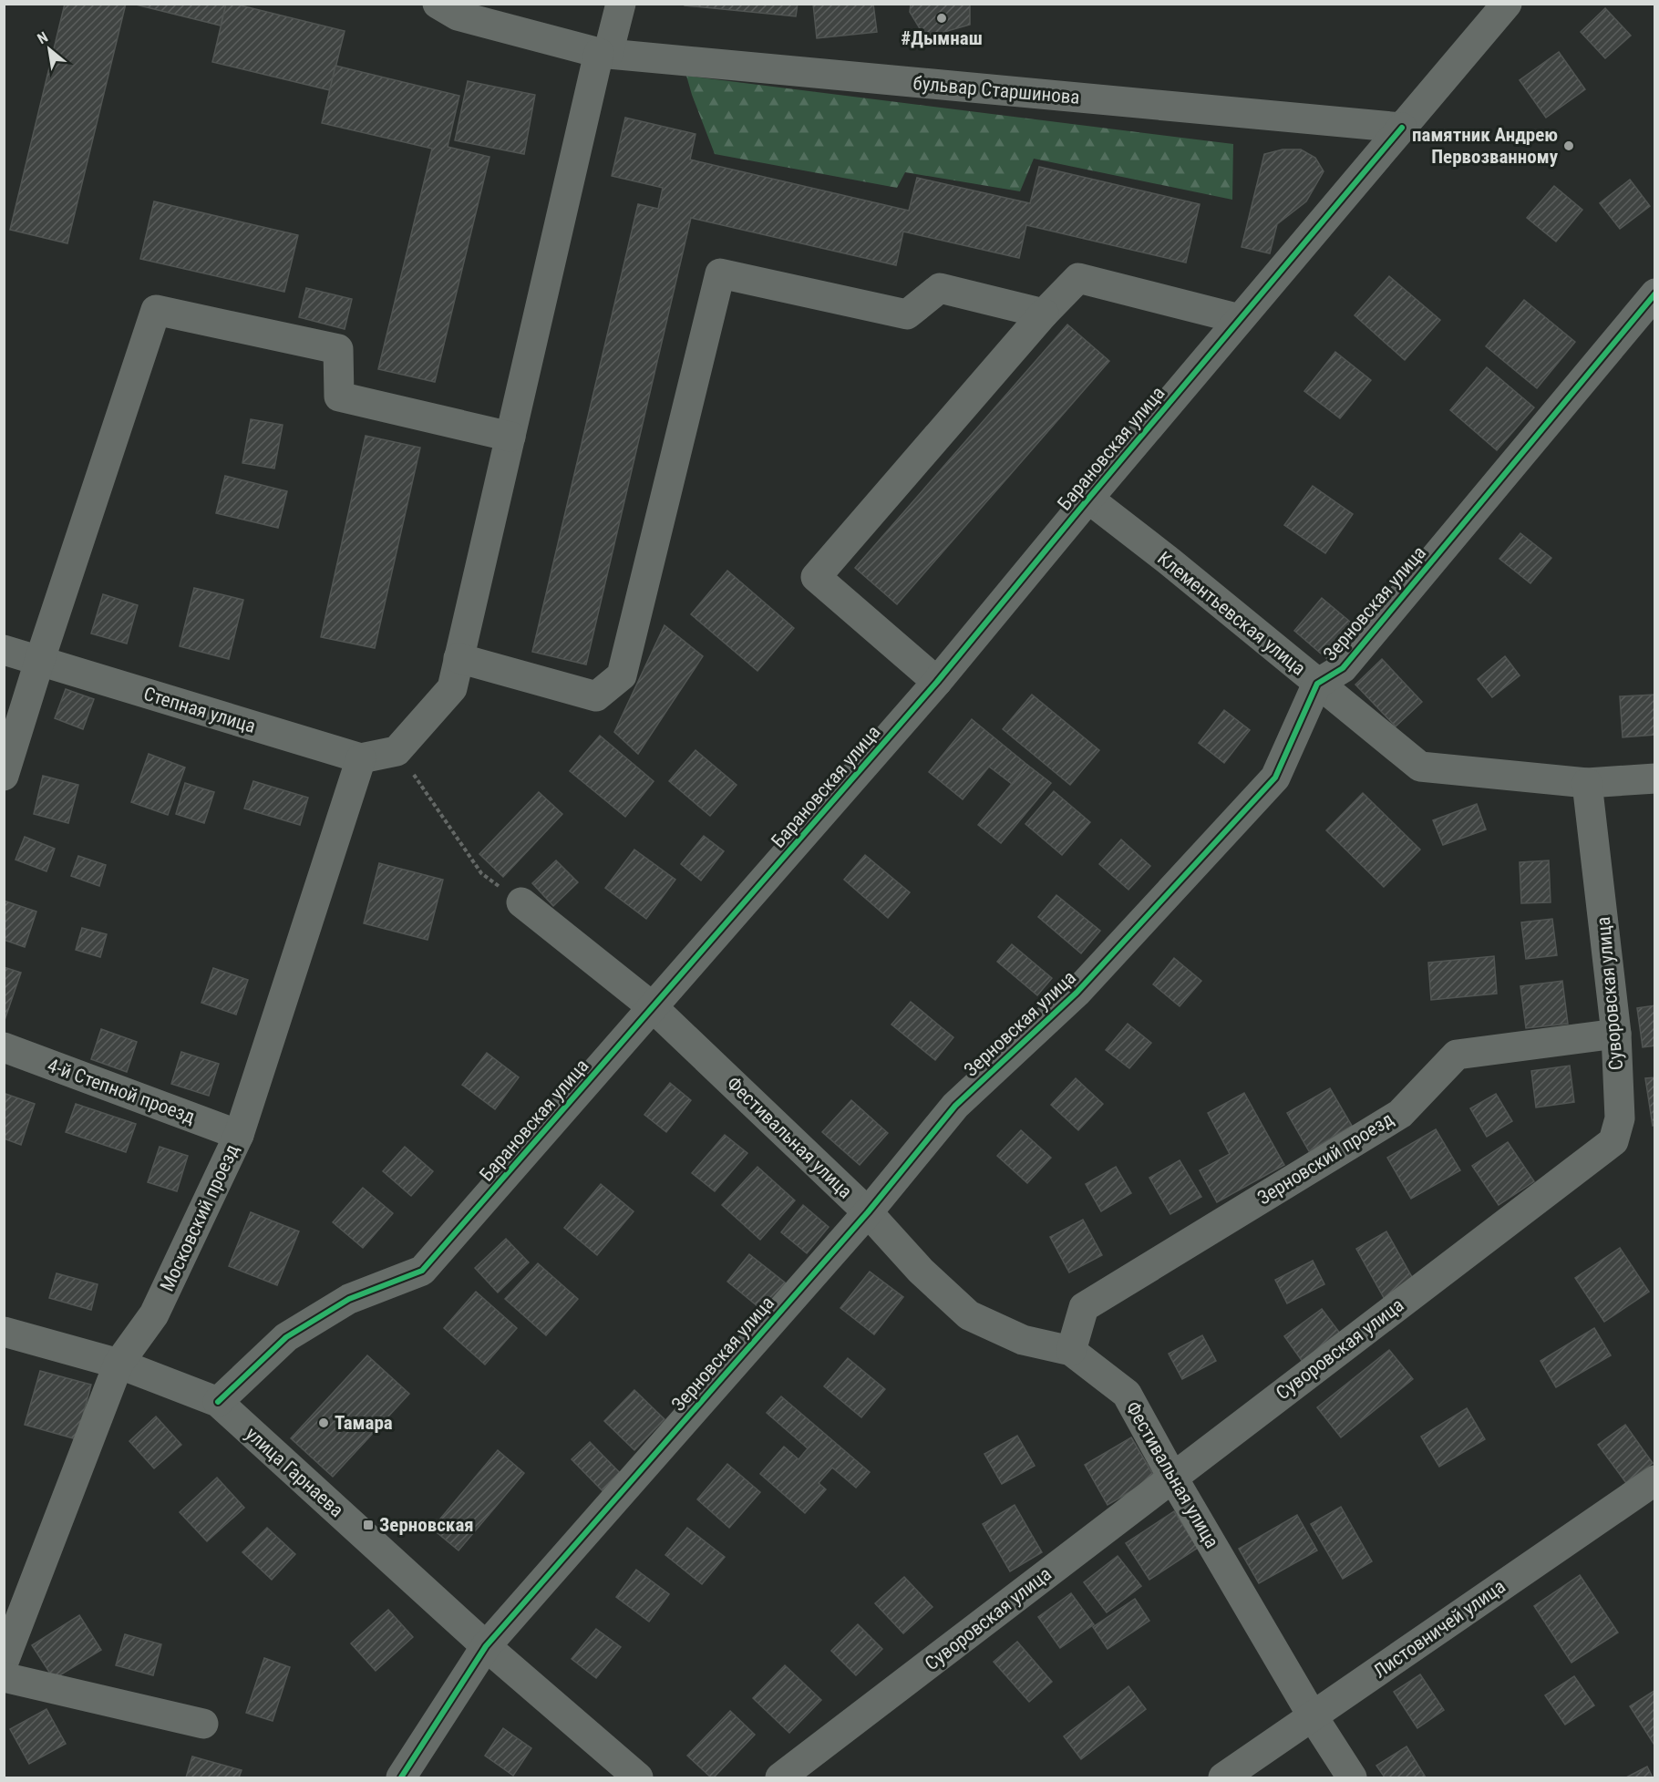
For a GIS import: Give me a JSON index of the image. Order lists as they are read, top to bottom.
{
  "streets": {
    "street": [
      "бульвар Старшинова",
      "Барановская улица",
      "Зерновская улица",
      "Клементьевская улица",
      "Степная улица",
      "Суворовская улица",
      "4-й Степной проезд",
      "Фестивальная улица",
      "Зерновский проезд",
      "Московский проезд",
      "улица Гарнаева",
      "Листовничей улица"
    ]
  },
  "crossings": [
    ["бульвар Старшинова", "Барановская улица"],
    ["Барановская улица", "Клементьевская улица"],
    ["Барановская улица", "Фестивальная улица"],
    ["Барановская улица", "улица Гарнаева"],
    ["Зерновская улица", "Клементьевская улица"],
    ["Зерновская улица", "Фестивальная улица"],
    ["Зерновская улица", "улица Гарнаева"],
    ["Клементьевская улица", "Суворовская улица"],
    ["Степная улица", "Московский проезд"],
    ["Суворовская улица", "Фестивальная улица"],
    ["Суворовская улица", "Зерновский проезд"],
    ["4-й Степной проезд", "Московский проезд"],
    ["Фестивальная улица", "Зерновский проезд"],
    ["Фестивальная улица", "Листовничей улица"],
    ["Московский проезд", "улица Гарнаева"]
  ],
  "places": {
    "other": ["#Дымнаш", "памятник Андрею Первозванному", "Тамара"],
    "transit": ["Зерновская"]
  },
  "north": "top left"
}
